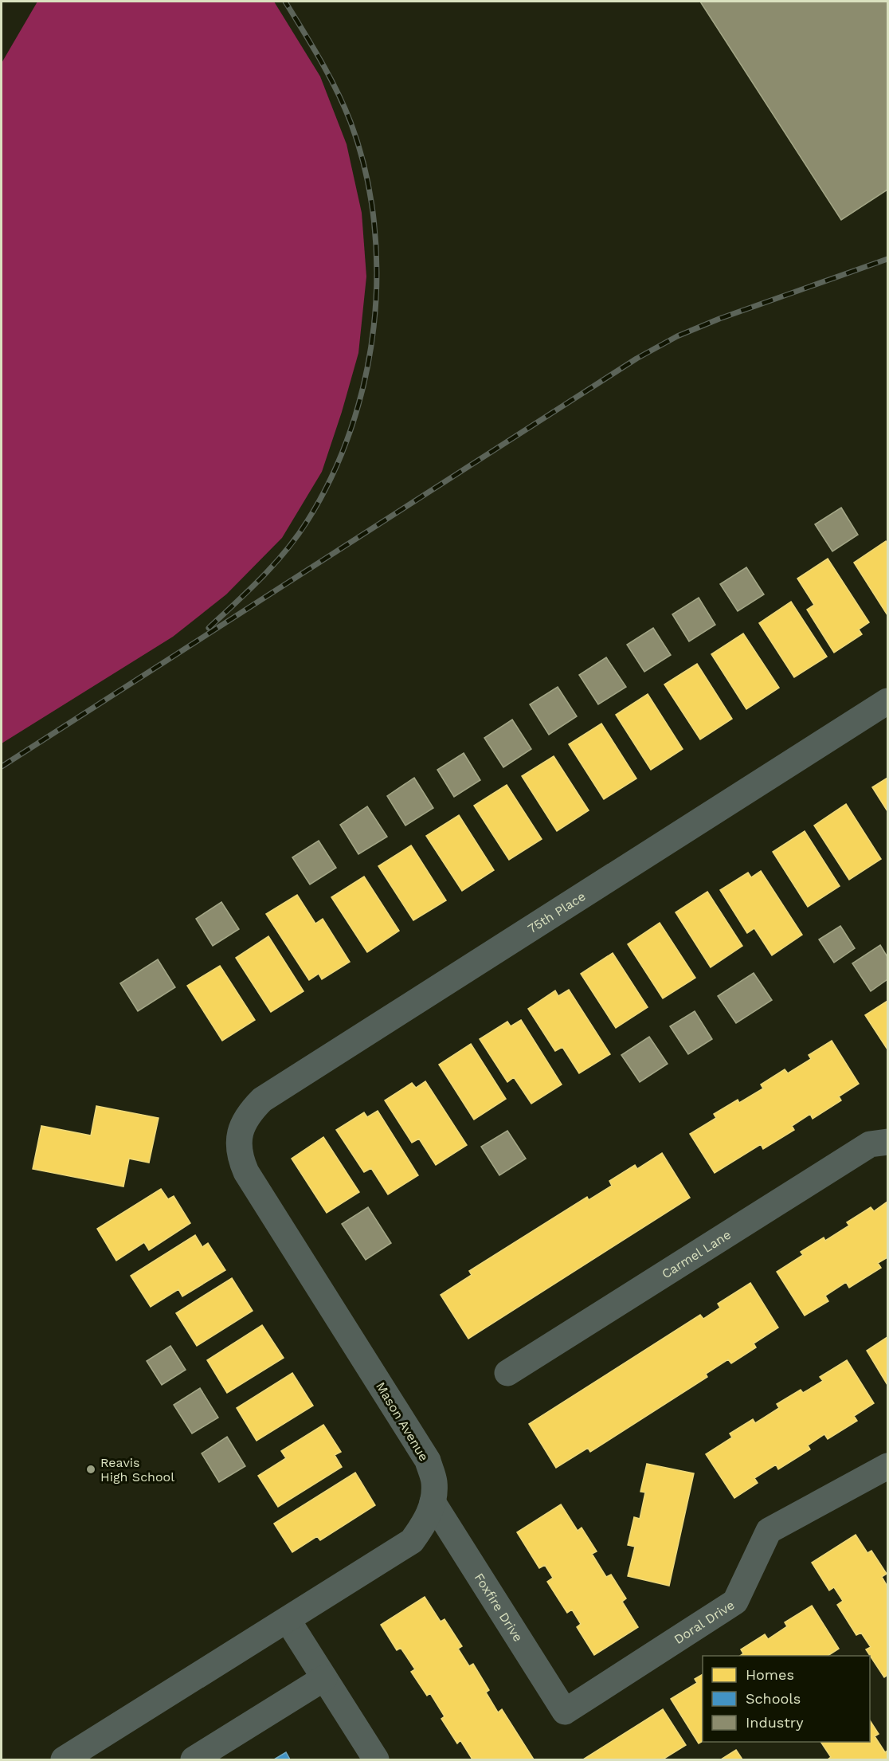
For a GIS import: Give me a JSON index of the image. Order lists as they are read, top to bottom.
{
  "streets": {
    "street": [
      "75th Place",
      "Carmel Lane",
      "Mason Avenue",
      "Foxfire Drive",
      "Doral Drive"
    ]
  },
  "crossings": [
    ["75th Place", "Mason Avenue"],
    ["Mason Avenue", "Foxfire Drive"],
    ["Foxfire Drive", "Doral Drive"]
  ],
  "places": ["Reavis High School"],
  "legend": ["Homes", "Schools", "Industry"]
}
